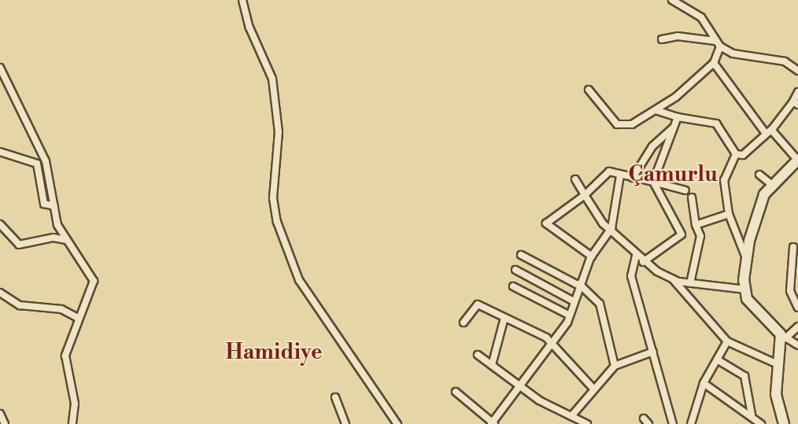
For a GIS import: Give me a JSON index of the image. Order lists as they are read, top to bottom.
{
  "districts": ["Çamurlu", "Hamidiye"]
}
